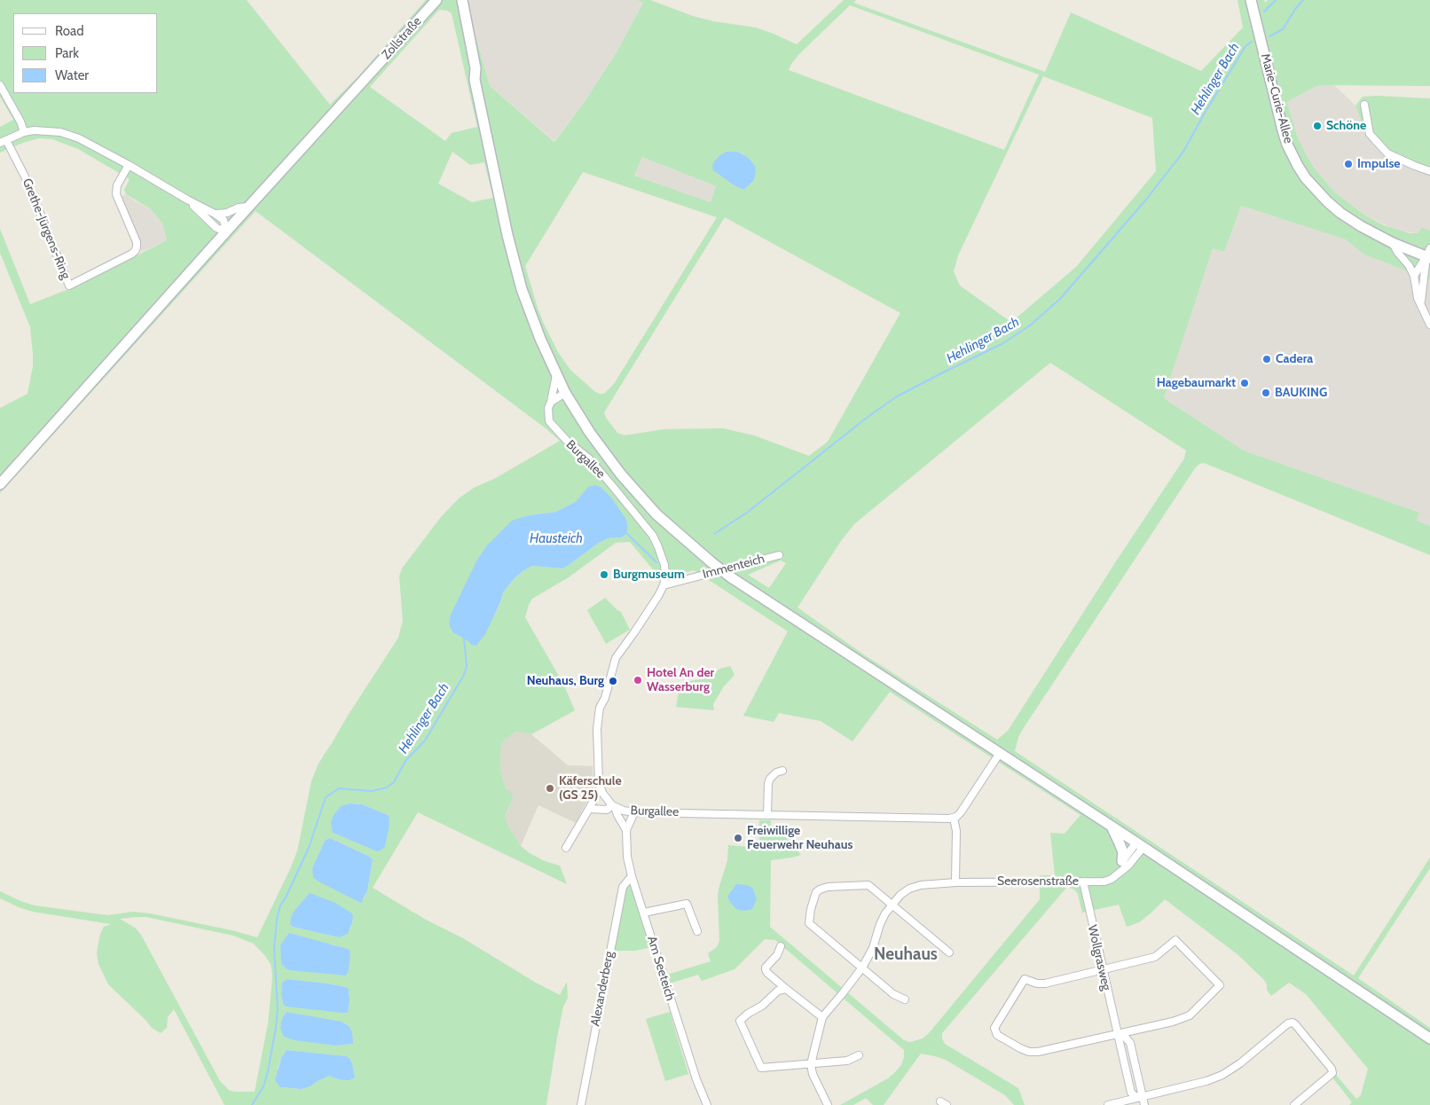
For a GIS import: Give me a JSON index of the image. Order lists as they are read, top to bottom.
{
  "streets": {
    "street": [
      "Zollstraße",
      "Marie-Curie-Allee",
      "Grethe-Jürgens-Ring",
      "Burgallee",
      "Immenteich",
      "Seerosenstraße",
      "Wollgrasweg",
      "Am Seeteich",
      "Alexanderberg"
    ]
  },
  "crossings": [
    ["Burgallee", "Immenteich"],
    ["Burgallee", "Am Seeteich"],
    ["Seerosenstraße", "Wollgrasweg"],
    ["Am Seeteich", "Alexanderberg"]
  ],
  "districts": ["Neuhaus"],
  "water": ["Hehlinger Bach", "Hausteich"],
  "places": [
    "Schöne",
    "Impulse",
    "Cadera",
    "Hagebaumarkt",
    "BAUKING",
    "Burgmuseum",
    "Hotel An der Wasserburg",
    "Neuhaus, Burg",
    "Käferschule (GS 25)",
    "Freiwillige Feuerwehr Neuhaus"
  ],
  "legend": ["Road", "Park", "Water"]
}
